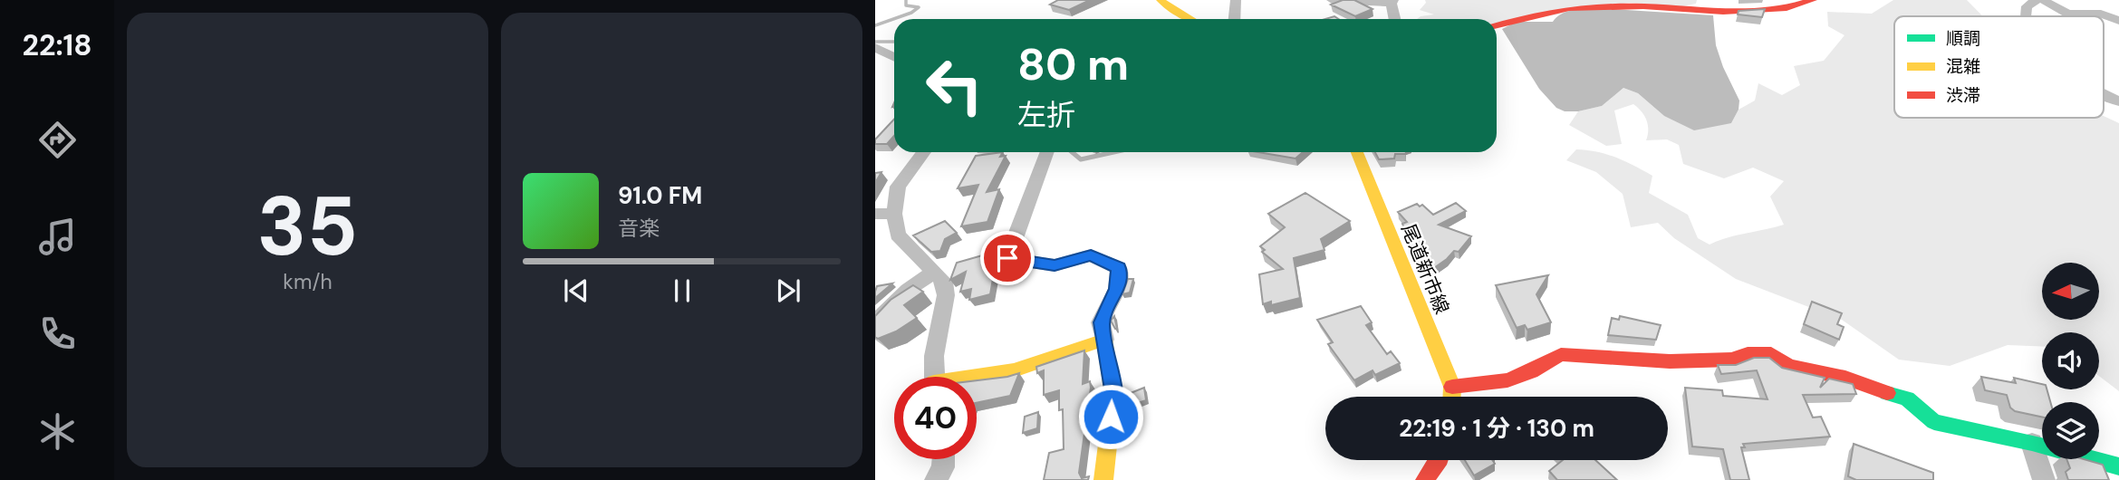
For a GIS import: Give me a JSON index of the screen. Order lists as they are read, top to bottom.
{
  "streets": {
    "street": ["尾道新市線"]
  },
  "legend": ["順調", "混雑", "渋滞"],
  "north": "left",
  "page": {
    "tabs": "22:18",
    "tile": ["35", "km/h"],
    "turn": ["80 m", "左折"],
    "song": ["91.0 FM", "音楽"],
    "limit": "40",
    "trip": "22:19 · 1 分 · 130 m"
  }
}
